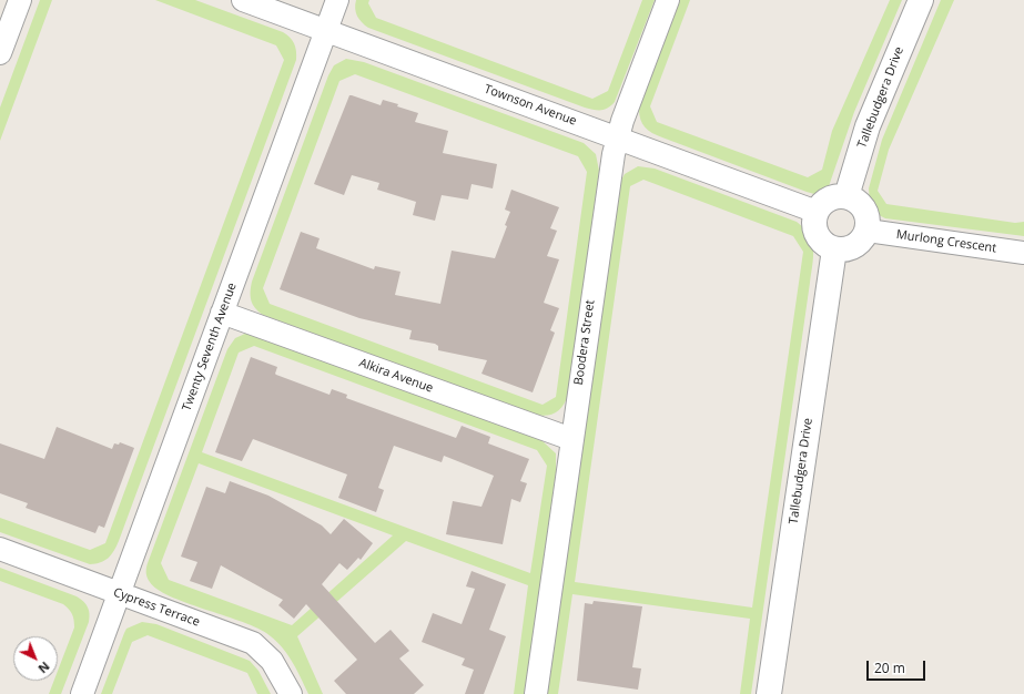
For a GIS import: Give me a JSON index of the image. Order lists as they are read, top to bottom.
{
  "streets": {
    "street": [
      "Tallebudgera Drive",
      "Townson Avenue",
      "Murlong Crescent",
      "Boodera Street",
      "Twenty Seventh Avenue",
      "Alkira Avenue",
      "Cypress Terrace"
    ]
  },
  "crossings": [
    ["Tallebudgera Drive", "Townson Avenue"],
    ["Tallebudgera Drive", "Murlong Crescent"],
    ["Townson Avenue", "Murlong Crescent"],
    ["Townson Avenue", "Boodera Street"],
    ["Townson Avenue", "Twenty Seventh Avenue"],
    ["Boodera Street", "Alkira Avenue"],
    ["Twenty Seventh Avenue", "Alkira Avenue"],
    ["Twenty Seventh Avenue", "Cypress Terrace"]
  ],
  "scale_bar": "20 m",
  "north": "bottom right"
}
